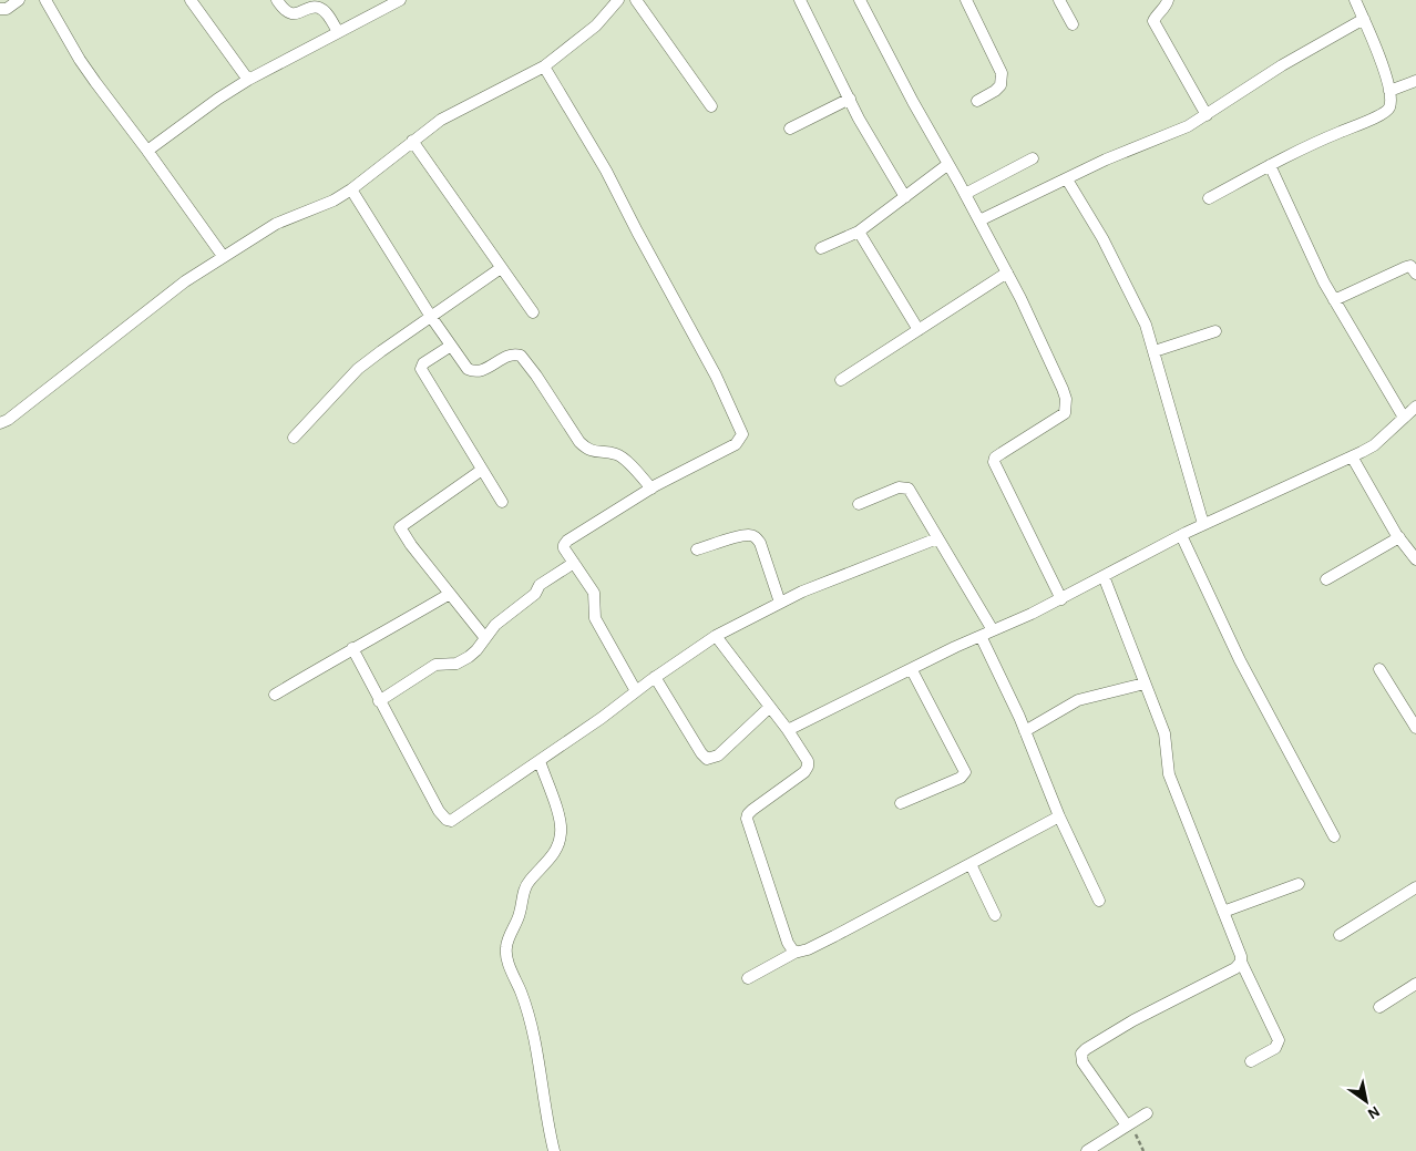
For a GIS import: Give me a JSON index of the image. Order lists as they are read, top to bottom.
{
  "north": "bottom right"
}
